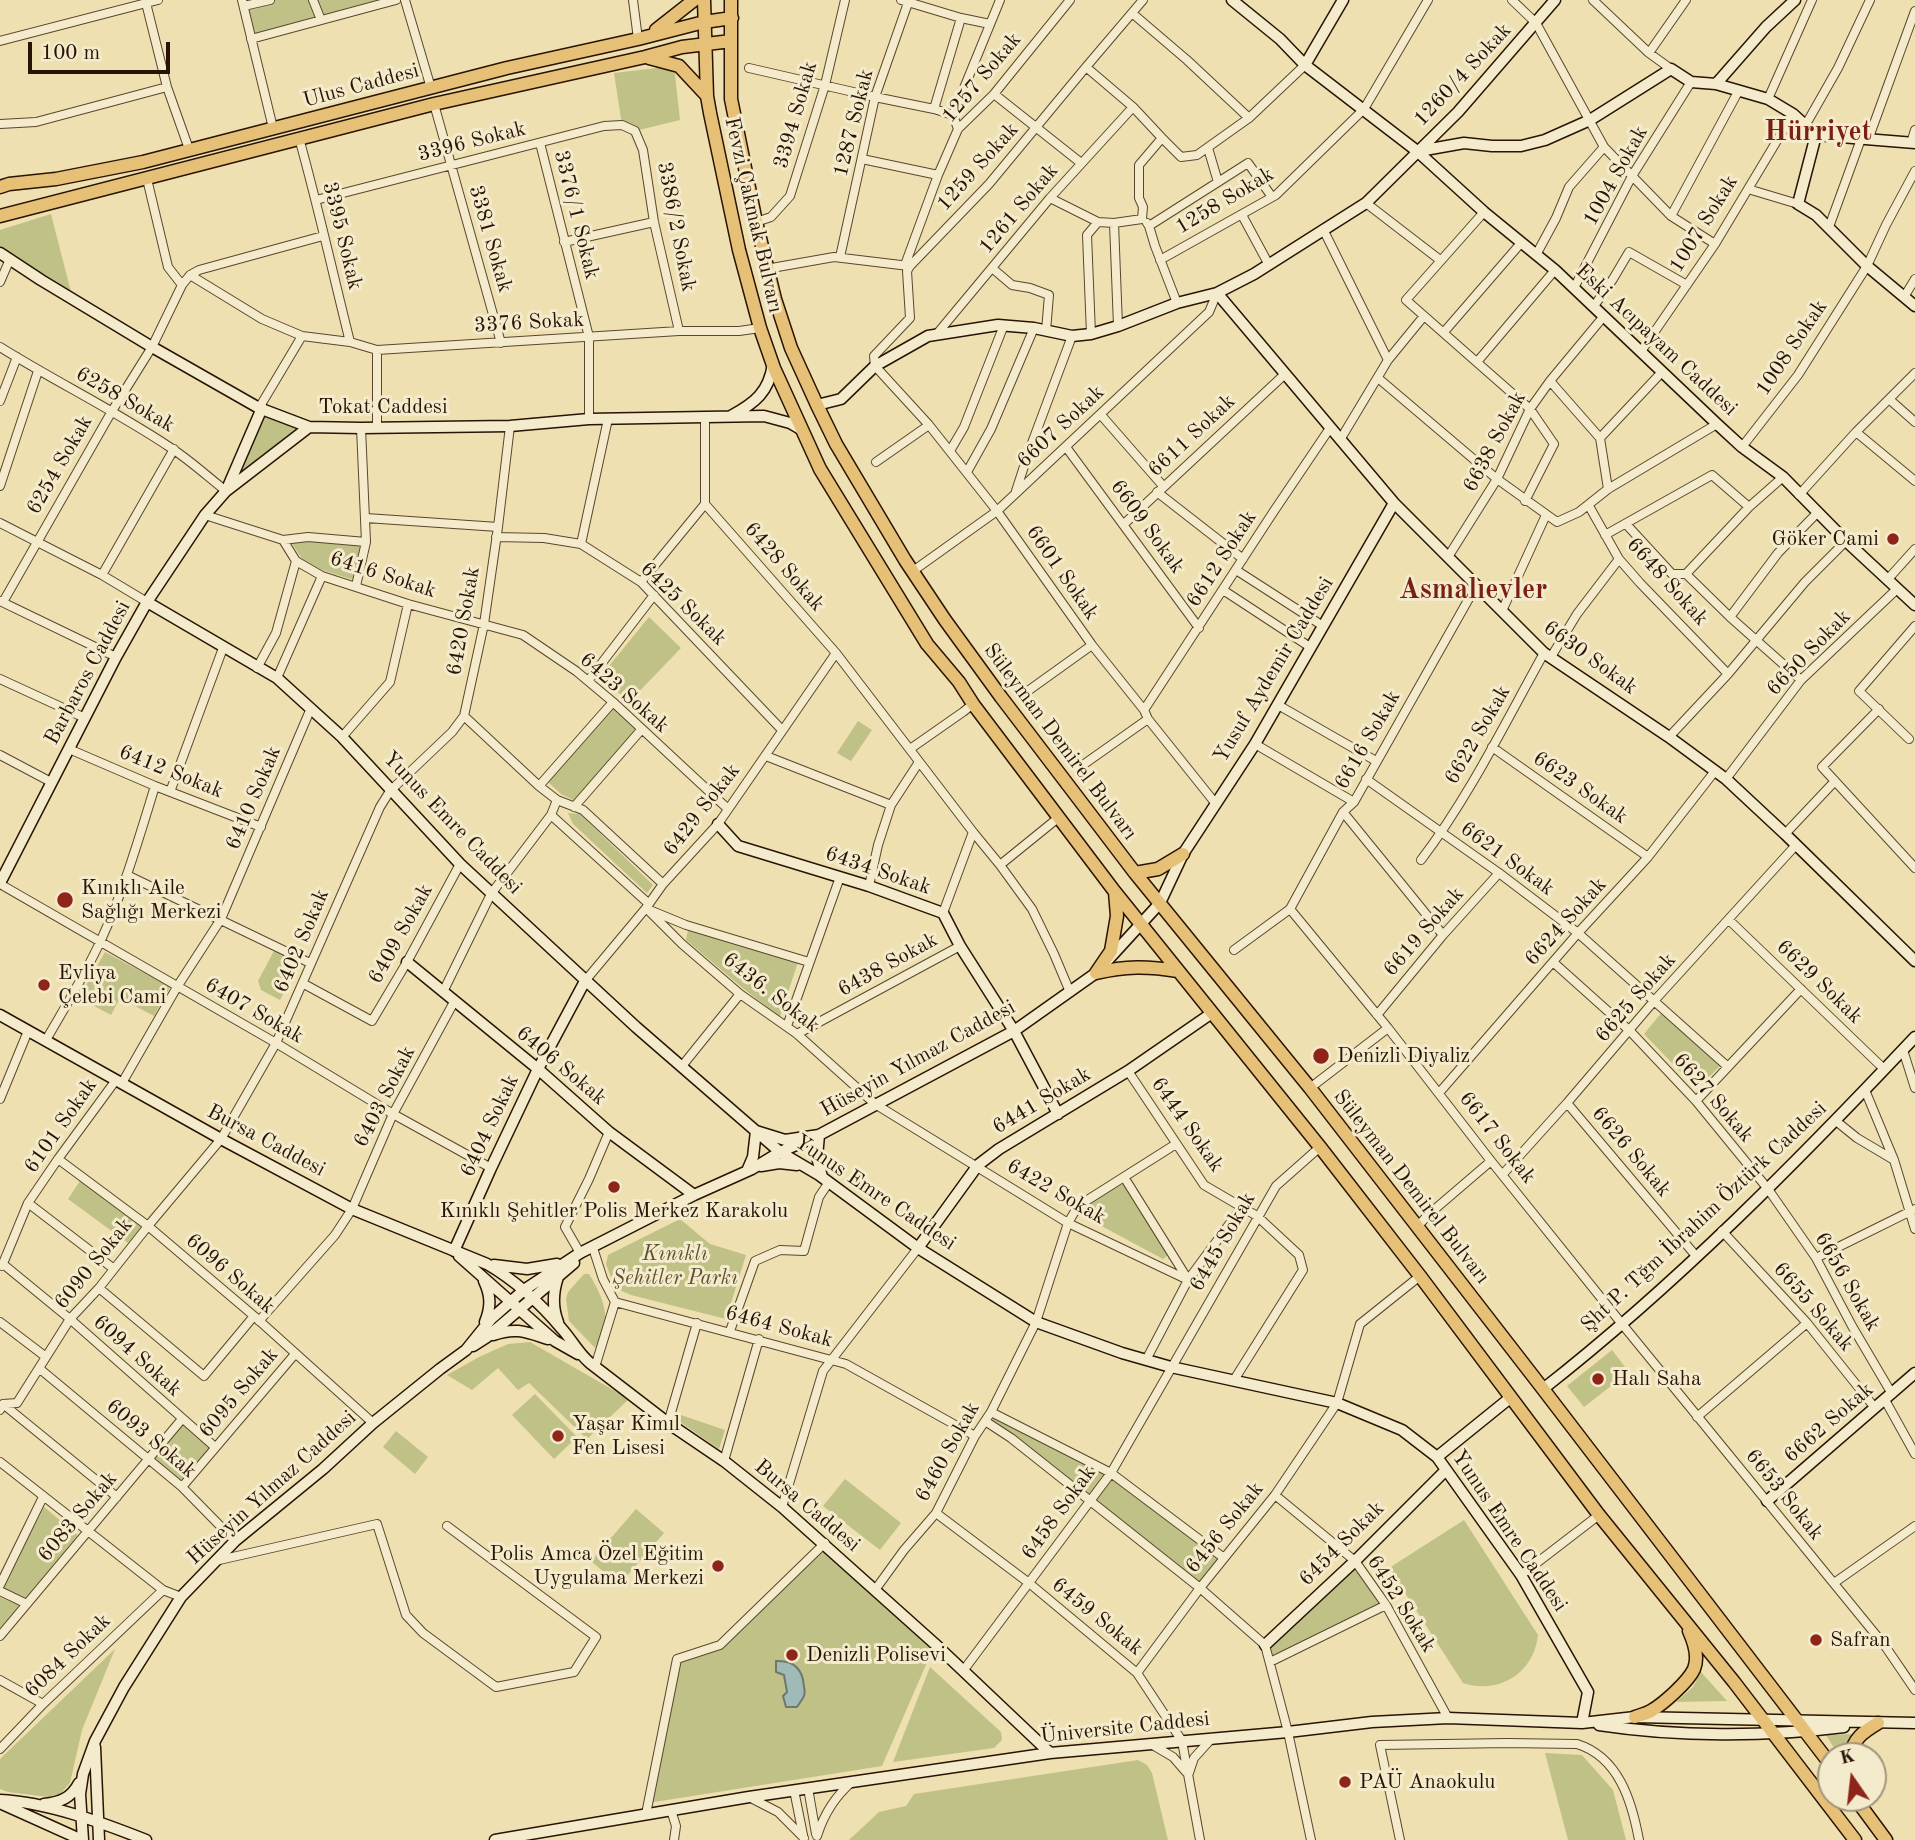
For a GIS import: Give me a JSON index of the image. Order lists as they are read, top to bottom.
{
  "streets": {
    "main road": ["Ulus Caddesi", "Fevzi Çakmak Bulvarı", "Süleyman Demirel Bulvarı"],
    "street": [
      "1260/4 Sokak",
      "1257 Sokak",
      "3394 Sokak",
      "1287 Sokak",
      "3396 Sokak",
      "1259 Sokak",
      "1004 Sokak",
      "1258 Sokak",
      "1261 Sokak",
      "3376/1 Sokak",
      "1007 Sokak",
      "3386/2 Sokak",
      "3395 Sokak",
      "3381 Sokak",
      "3376 Sokak",
      "Eski Acıpayam Caddesi",
      "1008 Sokak",
      "6258 Sokak",
      "Tokat Caddesi",
      "6607 Sokak",
      "6611 Sokak",
      "6638 Sokak",
      "6254 Sokak",
      "6609 Sokak",
      "6612 Sokak",
      "6428 Sokak",
      "6601 Sokak",
      "6416 Sokak",
      "6648 Sokak",
      "6425 Sokak",
      "6420 Sokak",
      "6650 Sokak",
      "6630 Sokak",
      "Yusuf Aydemir Caddesi",
      "Barbaros Caddesi",
      "6423 Sokak",
      "6622 Sokak",
      "6616 Sokak",
      "6412 Sokak",
      "6623 Sokak",
      "6410 Sokak",
      "6429 Sokak",
      "Yunus Emre Caddesi",
      "6621 Sokak",
      "6434 Sokak",
      "6624 Sokak",
      "6619 Sokak",
      "6409 Sokak",
      "6402 Sokak",
      "6438 Sokak",
      "6629 Sokak",
      "6436. Sokak",
      "6625 Sokak",
      "6407 Sokak",
      "Hüseyin Yılmaz Caddesi",
      "6406 Sokak",
      "6403 Sokak",
      "6627 Sokak",
      "6441 Sokak",
      "6444 Sokak",
      "6101 Sokak",
      "6404 Sokak",
      "6617 Sokak",
      "Bursa Caddesi",
      "6626 Sokak",
      "6422 Sokak",
      "Şht P. Tğm İbrahim Öztürk Caddesi",
      "6445 Sokak",
      "6090 Sokak",
      "6096 Sokak",
      "6656 Sokak",
      "6655 Sokak",
      "6464 Sokak",
      "6094 Sokak",
      "6095 Sokak",
      "6662 Sokak",
      "6093 Sokak",
      "6460 Sokak",
      "6653 Sokak",
      "6458 Sokak",
      "6083 Sokak",
      "6456 Sokak",
      "6454 Sokak",
      "6452 Sokak",
      "6459 Sokak",
      "6084 Sokak",
      "Üniversite Caddesi"
    ]
  },
  "crossings": [
    ["1260/4 Sokak", "1261 Sokak"],
    ["1260/4 Sokak", "Fevzi Çakmak Bulvarı"],
    ["1260/4 Sokak", "Eski Acıpayam Caddesi"],
    ["1260/4 Sokak", "6607 Sokak"],
    ["1260/4 Sokak", "6601 Sokak"],
    ["1260/4 Sokak", "6630 Sokak"],
    ["1260/4 Sokak", "Süleyman Demirel Bulvarı"],
    ["1257 Sokak", "1259 Sokak"],
    ["Ulus Caddesi", "Fevzi Çakmak Bulvarı"],
    ["Ulus Caddesi", "3395 Sokak"],
    ["Ulus Caddesi", "3381 Sokak"],
    ["3394 Sokak", "Fevzi Çakmak Bulvarı"],
    ["3396 Sokak", "3376/1 Sokak"],
    ["3396 Sokak", "3386/2 Sokak"],
    ["3396 Sokak", "3395 Sokak"],
    ["3396 Sokak", "3381 Sokak"],
    ["1004 Sokak", "Eski Acıpayam Caddesi"],
    ["1258 Sokak", "Eski Acıpayam Caddesi"],
    ["3376/1 Sokak", "3376 Sokak"],
    ["3376/1 Sokak", "Tokat Caddesi"],
    ["Fevzi Çakmak Bulvarı", "3376 Sokak"],
    ["Fevzi Çakmak Bulvarı", "Tokat Caddesi"],
    ["Fevzi Çakmak Bulvarı", "Süleyman Demirel Bulvarı"],
    ["1007 Sokak", "Eski Acıpayam Caddesi"],
    ["3386/2 Sokak", "3376 Sokak"],
    ["3395 Sokak", "3376 Sokak"],
    ["3381 Sokak", "3376 Sokak"],
    ["3376 Sokak", "6254 Sokak"],
    ["Eski Acıpayam Caddesi", "1008 Sokak"],
    ["Eski Acıpayam Caddesi", "6638 Sokak"],
    ["Eski Acıpayam Caddesi", "6650 Sokak"],
    ["6258 Sokak", "6254 Sokak"],
    ["6258 Sokak", "Barbaros Caddesi"],
    ["Tokat Caddesi", "6254 Sokak"],
    ["Tokat Caddesi", "6420 Sokak"],
    ["Tokat Caddesi", "Barbaros Caddesi"],
    ["6607 Sokak", "6609 Sokak"],
    ["6607 Sokak", "6601 Sokak"],
    ["6607 Sokak", "6630 Sokak"],
    ["6607 Sokak", "Süleyman Demirel Bulvarı"],
    ["6611 Sokak", "6609 Sokak"],
    ["6611 Sokak", "6630 Sokak"],
    ["6638 Sokak", "6630 Sokak"],
    ["6609 Sokak", "6612 Sokak"],
    ["6612 Sokak", "6601 Sokak"],
    ["6612 Sokak", "6630 Sokak"],
    ["6428 Sokak", "6429 Sokak"],
    ["6428 Sokak", "Hüseyin Yılmaz Caddesi"],
    ["6601 Sokak", "Yusuf Aydemir Caddesi"],
    ["6416 Sokak", "6420 Sokak"],
    ["6416 Sokak", "Barbaros Caddesi"],
    ["6416 Sokak", "6423 Sokak"],
    ["6648 Sokak", "6622 Sokak"],
    ["6425 Sokak", "6420 Sokak"],
    ["6425 Sokak", "6429 Sokak"],
    ["6420 Sokak", "6423 Sokak"],
    ["6420 Sokak", "Yunus Emre Caddesi"],
    ["6420 Sokak", "6402 Sokak"],
    ["6650 Sokak", "6630 Sokak"],
    ["6630 Sokak", "Yusuf Aydemir Caddesi"],
    ["6630 Sokak", "6622 Sokak"],
    ["6630 Sokak", "6616 Sokak"],
    ["6630 Sokak", "6624 Sokak"],
    ["6630 Sokak", "6625 Sokak"],
    ["Yusuf Aydemir Caddesi", "Süleyman Demirel Bulvarı"],
    ["Yusuf Aydemir Caddesi", "Hüseyin Yılmaz Caddesi"],
    ["Barbaros Caddesi", "6412 Sokak"],
    ["Barbaros Caddesi", "Yunus Emre Caddesi"],
    ["Barbaros Caddesi", "6407 Sokak"],
    ["6423 Sokak", "6429 Sokak"],
    ["6622 Sokak", "6623 Sokak"],
    ["6622 Sokak", "6621 Sokak"],
    ["6616 Sokak", "6621 Sokak"],
    ["6616 Sokak", "6617 Sokak"],
    ["Süleyman Demirel Bulvarı", "Hüseyin Yılmaz Caddesi"],
    ["Süleyman Demirel Bulvarı", "Şht P. Tğm İbrahim Öztürk Caddesi"],
    ["Süleyman Demirel Bulvarı", "Üniversite Caddesi"],
    ["6412 Sokak", "6410 Sokak"],
    ["6623 Sokak", "6624 Sokak"],
    ["6410 Sokak", "Yunus Emre Caddesi"],
    ["6410 Sokak", "6407 Sokak"],
    ["6410 Sokak", "6101 Sokak"],
    ["6410 Sokak", "Bursa Caddesi"],
    ["6429 Sokak", "Yunus Emre Caddesi"],
    ["6429 Sokak", "6434 Sokak"],
    ["6429 Sokak", "6436. Sokak"],
    ["6429 Sokak", "6404 Sokak"],
    ["Yunus Emre Caddesi", "6409 Sokak"],
    ["Yunus Emre Caddesi", "6402 Sokak"],
    ["Yunus Emre Caddesi", "Hüseyin Yılmaz Caddesi"],
    ["Yunus Emre Caddesi", "6441 Sokak"],
    ["Yunus Emre Caddesi", "6444 Sokak"],
    ["Yunus Emre Caddesi", "6404 Sokak"],
    ["Yunus Emre Caddesi", "6445 Sokak"],
    ["Yunus Emre Caddesi", "6460 Sokak"],
    ["Yunus Emre Caddesi", "6458 Sokak"],
    ["Yunus Emre Caddesi", "6456 Sokak"],
    ["Yunus Emre Caddesi", "6454 Sokak"],
    ["Yunus Emre Caddesi", "Üniversite Caddesi"],
    ["6621 Sokak", "6624 Sokak"],
    ["6621 Sokak", "6619 Sokak"],
    ["6621 Sokak", "6625 Sokak"],
    ["6434 Sokak", "6438 Sokak"],
    ["6434 Sokak", "Hüseyin Yılmaz Caddesi"],
    ["6434 Sokak", "6441 Sokak"],
    ["6624 Sokak", "6627 Sokak"],
    ["6624 Sokak", "6617 Sokak"],
    ["6619 Sokak", "6617 Sokak"],
    ["6409 Sokak", "6402 Sokak"],
    ["6409 Sokak", "6406 Sokak"],
    ["6402 Sokak", "6407 Sokak"],
    ["6402 Sokak", "Bursa Caddesi"],
    ["6402 Sokak", "6090 Sokak"],
    ["6438 Sokak", "6436. Sokak"],
    ["6629 Sokak", "6625 Sokak"],
    ["6629 Sokak", "Şht P. Tğm İbrahim Öztürk Caddesi"],
    ["6436. Sokak", "Hüseyin Yılmaz Caddesi"],
    ["6436. Sokak", "6422 Sokak"],
    ["6625 Sokak", "6627 Sokak"],
    ["6625 Sokak", "6617 Sokak"],
    ["6625 Sokak", "6626 Sokak"],
    ["6407 Sokak", "6403 Sokak"],
    ["6407 Sokak", "6404 Sokak"],
    ["Hüseyin Yılmaz Caddesi", "6406 Sokak"],
    ["Hüseyin Yılmaz Caddesi", "Bursa Caddesi"],
    ["Hüseyin Yılmaz Caddesi", "6422 Sokak"],
    ["Hüseyin Yılmaz Caddesi", "6096 Sokak"],
    ["Hüseyin Yılmaz Caddesi", "6093 Sokak"],
    ["6406 Sokak", "6403 Sokak"],
    ["6406 Sokak", "6404 Sokak"],
    ["6403 Sokak", "Bursa Caddesi"],
    ["6403 Sokak", "6090 Sokak"],
    ["6403 Sokak", "6096 Sokak"],
    ["6627 Sokak", "Şht P. Tğm İbrahim Öztürk Caddesi"],
    ["6627 Sokak", "6656 Sokak"],
    ["6441 Sokak", "6444 Sokak"],
    ["6441 Sokak", "6422 Sokak"],
    ["6444 Sokak", "6445 Sokak"],
    ["6101 Sokak", "Bursa Caddesi"],
    ["6101 Sokak", "6096 Sokak"],
    ["6101 Sokak", "6094 Sokak"],
    ["6404 Sokak", "Bursa Caddesi"],
    ["6617 Sokak", "Şht P. Tğm İbrahim Öztürk Caddesi"],
    ["6617 Sokak", "6653 Sokak"],
    ["Bursa Caddesi", "6090 Sokak"],
    ["Bursa Caddesi", "6460 Sokak"],
    ["Bursa Caddesi", "6458 Sokak"],
    ["Bursa Caddesi", "Üniversite Caddesi"],
    ["6626 Sokak", "Şht P. Tğm İbrahim Öztürk Caddesi"],
    ["6422 Sokak", "6460 Sokak"],
    ["Şht P. Tğm İbrahim Öztürk Caddesi", "6656 Sokak"],
    ["Şht P. Tğm İbrahim Öztürk Caddesi", "6655 Sokak"],
    ["Şht P. Tğm İbrahim Öztürk Caddesi", "6653 Sokak"],
    ["6445 Sokak", "6458 Sokak"],
    ["6090 Sokak", "6096 Sokak"],
    ["6090 Sokak", "6094 Sokak"],
    ["6090 Sokak", "6093 Sokak"],
    ["6096 Sokak", "6095 Sokak"],
    ["6656 Sokak", "6662 Sokak"],
    ["6655 Sokak", "6662 Sokak"],
    ["6464 Sokak", "6460 Sokak"],
    ["6094 Sokak", "6095 Sokak"],
    ["6094 Sokak", "6083 Sokak"],
    ["6095 Sokak", "6093 Sokak"],
    ["6662 Sokak", "6653 Sokak"],
    ["6093 Sokak", "6083 Sokak"],
    ["6460 Sokak", "6459 Sokak"],
    ["6458 Sokak", "6459 Sokak"],
    ["6456 Sokak", "6452 Sokak"],
    ["6456 Sokak", "6459 Sokak"],
    ["6454 Sokak", "6452 Sokak"],
    ["6452 Sokak", "Üniversite Caddesi"],
    ["6459 Sokak", "Üniversite Caddesi"]
  ],
  "districts": ["Hürriyet", "Asmalıevler"],
  "parks": ["Kınıklı Şehitler Parkı"],
  "places": [
    "Göker Cami",
    "Kınıklı Aile Sağlığı Merkezi",
    "Evliya Çelebi Cami",
    "Denizli Diyaliz",
    "Kınıklı Şehitler Polis Merkez Karakolu",
    "Halı Saha",
    "Yaşar Kımıl Fen Lisesi",
    "Polis Amca Özel Eğitim Uygulama Merkezi",
    "Safran",
    "Denizli Polisevi",
    "PAÜ Anaokulu"
  ],
  "scale_bar": "100 m",
  "north": "top"
}
